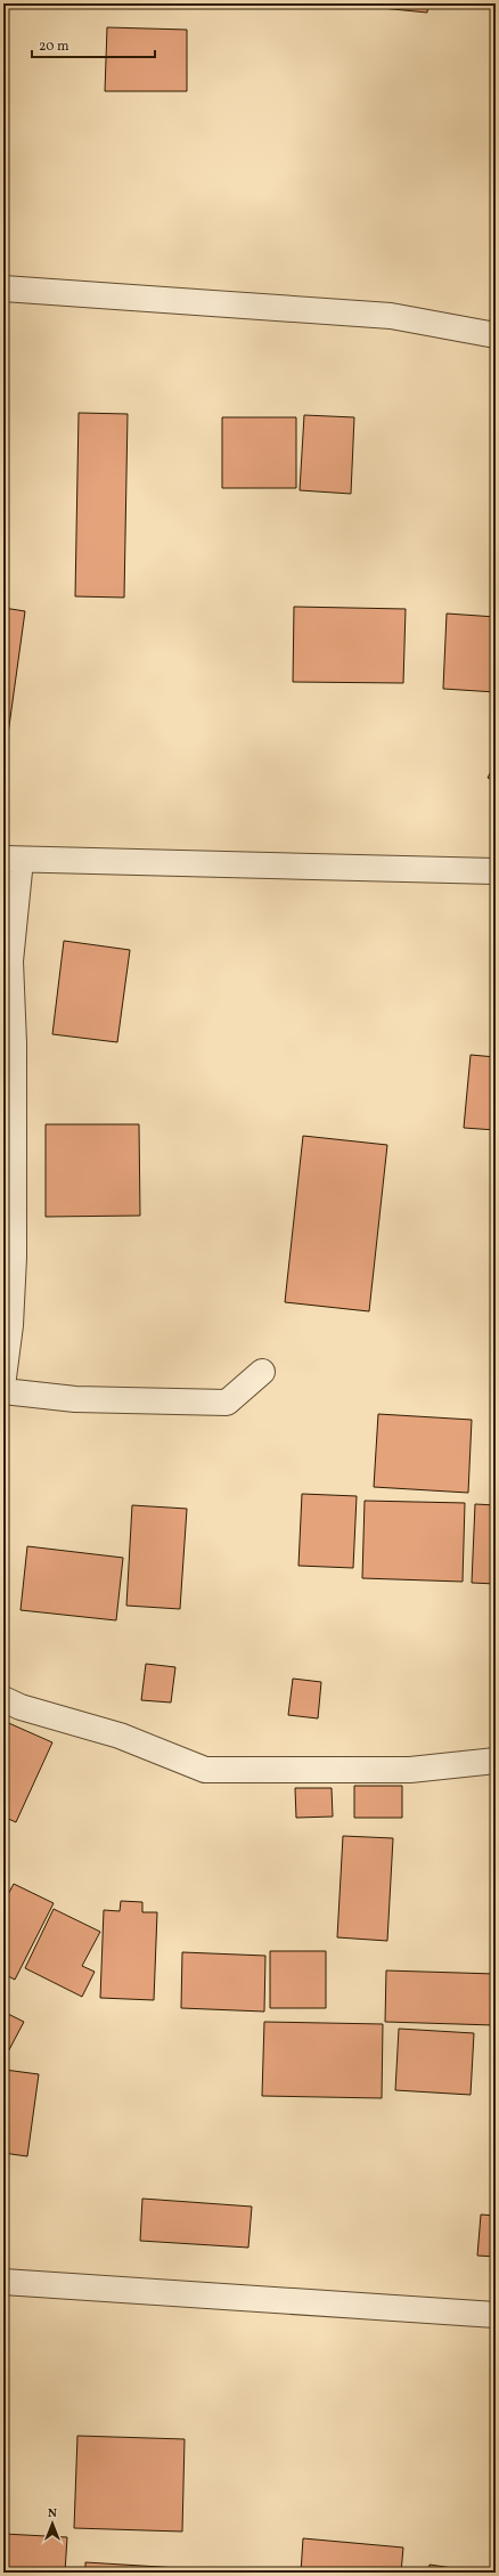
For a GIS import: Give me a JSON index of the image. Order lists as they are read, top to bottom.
{
  "scale_bar": "20 m",
  "north": "top"
}
